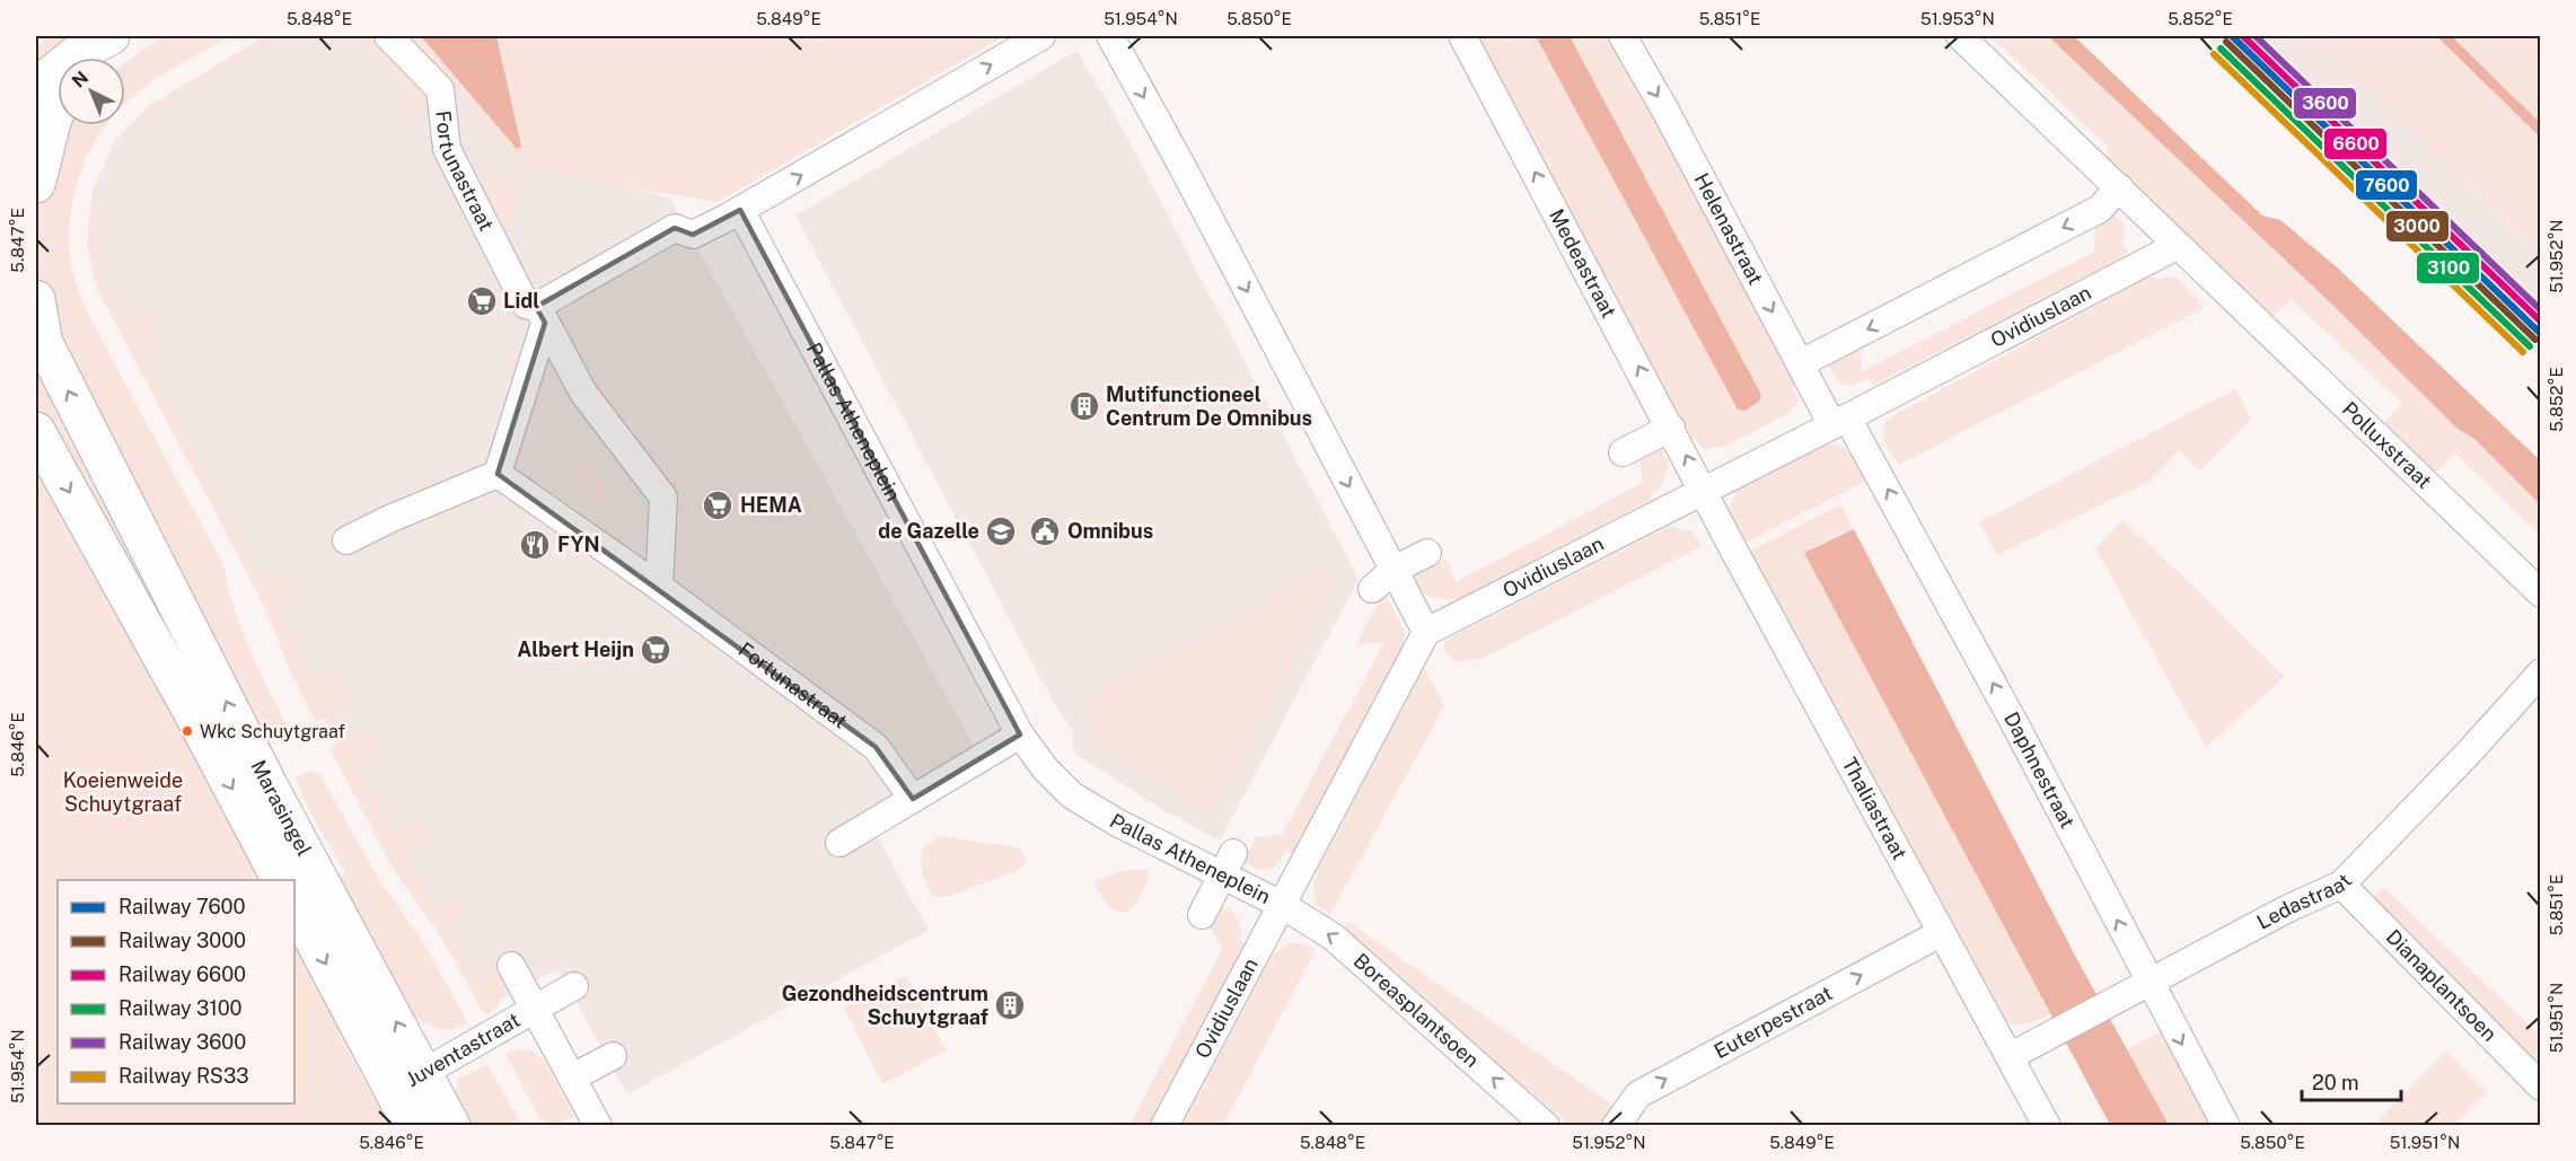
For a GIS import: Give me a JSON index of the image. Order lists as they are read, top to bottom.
{
  "streets": {
    "street": [
      "Fortunastraat",
      "Helenastraat",
      "Medeastraat",
      "Ovidiuslaan",
      "Pallas Atheneplein",
      "Polluxstraat",
      "Daphnestraat",
      "Marasingel",
      "Thaliastraat",
      "Ledastraat",
      "Dianaplantsoen",
      "Boreasplantsoen",
      "Euterpestraat",
      "Juventastraat"
    ]
  },
  "crossings": [
    ["Helenastraat", "Ovidiuslaan"],
    ["Helenastraat", "Daphnestraat"],
    ["Medeastraat", "Ovidiuslaan"],
    ["Medeastraat", "Thaliastraat"],
    ["Ovidiuslaan", "Pallas Atheneplein"],
    ["Ovidiuslaan", "Polluxstraat"],
    ["Ovidiuslaan", "Daphnestraat"],
    ["Ovidiuslaan", "Thaliastraat"],
    ["Ovidiuslaan", "Boreasplantsoen"],
    ["Pallas Atheneplein", "Boreasplantsoen"],
    ["Daphnestraat", "Ledastraat"],
    ["Marasingel", "Juventastraat"],
    ["Thaliastraat", "Ledastraat"],
    ["Thaliastraat", "Euterpestraat"],
    ["Ledastraat", "Dianaplantsoen"]
  ],
  "one_way": [
    "Helenastraat",
    "Medeastraat",
    "Boreasplantsoen",
    "Euterpestraat"
  ],
  "parks": ["Koeienweide Schuytgraaf"],
  "places": {
    "supermarket": ["Lidl", "HEMA", "Albert Heijn"],
    "building": ["Mutifunctioneel Centrum De Omnibus", "Gezondheidscentrum Schuytgraaf"],
    "school or university": ["de Gazelle"],
    "public building": ["Omnibus"],
    "restaurant": ["FYN"],
    "other": ["Wkc Schuytgraaf"]
  },
  "lines": [
    "rail line 7600",
    "rail line 6600",
    "rail line 3600",
    "rail line 3000",
    "rail line 3100",
    "rail line RS33"
  ],
  "legend": [
    "Railway 7600",
    "Railway 3000",
    "Railway 6600",
    "Railway 3100",
    "Railway 3600",
    "Railway RS33"
  ],
  "scale_bar": "20 m",
  "north": "top left",
  "coordinates": [
    "5.848°E",
    "5.849°E",
    "51.954°N",
    "5.850°E",
    "5.851°E",
    "51.953°N",
    "5.852°E",
    "5.847°E",
    "51.952°N",
    "5.846°E",
    "51.951°N"
  ]
}
